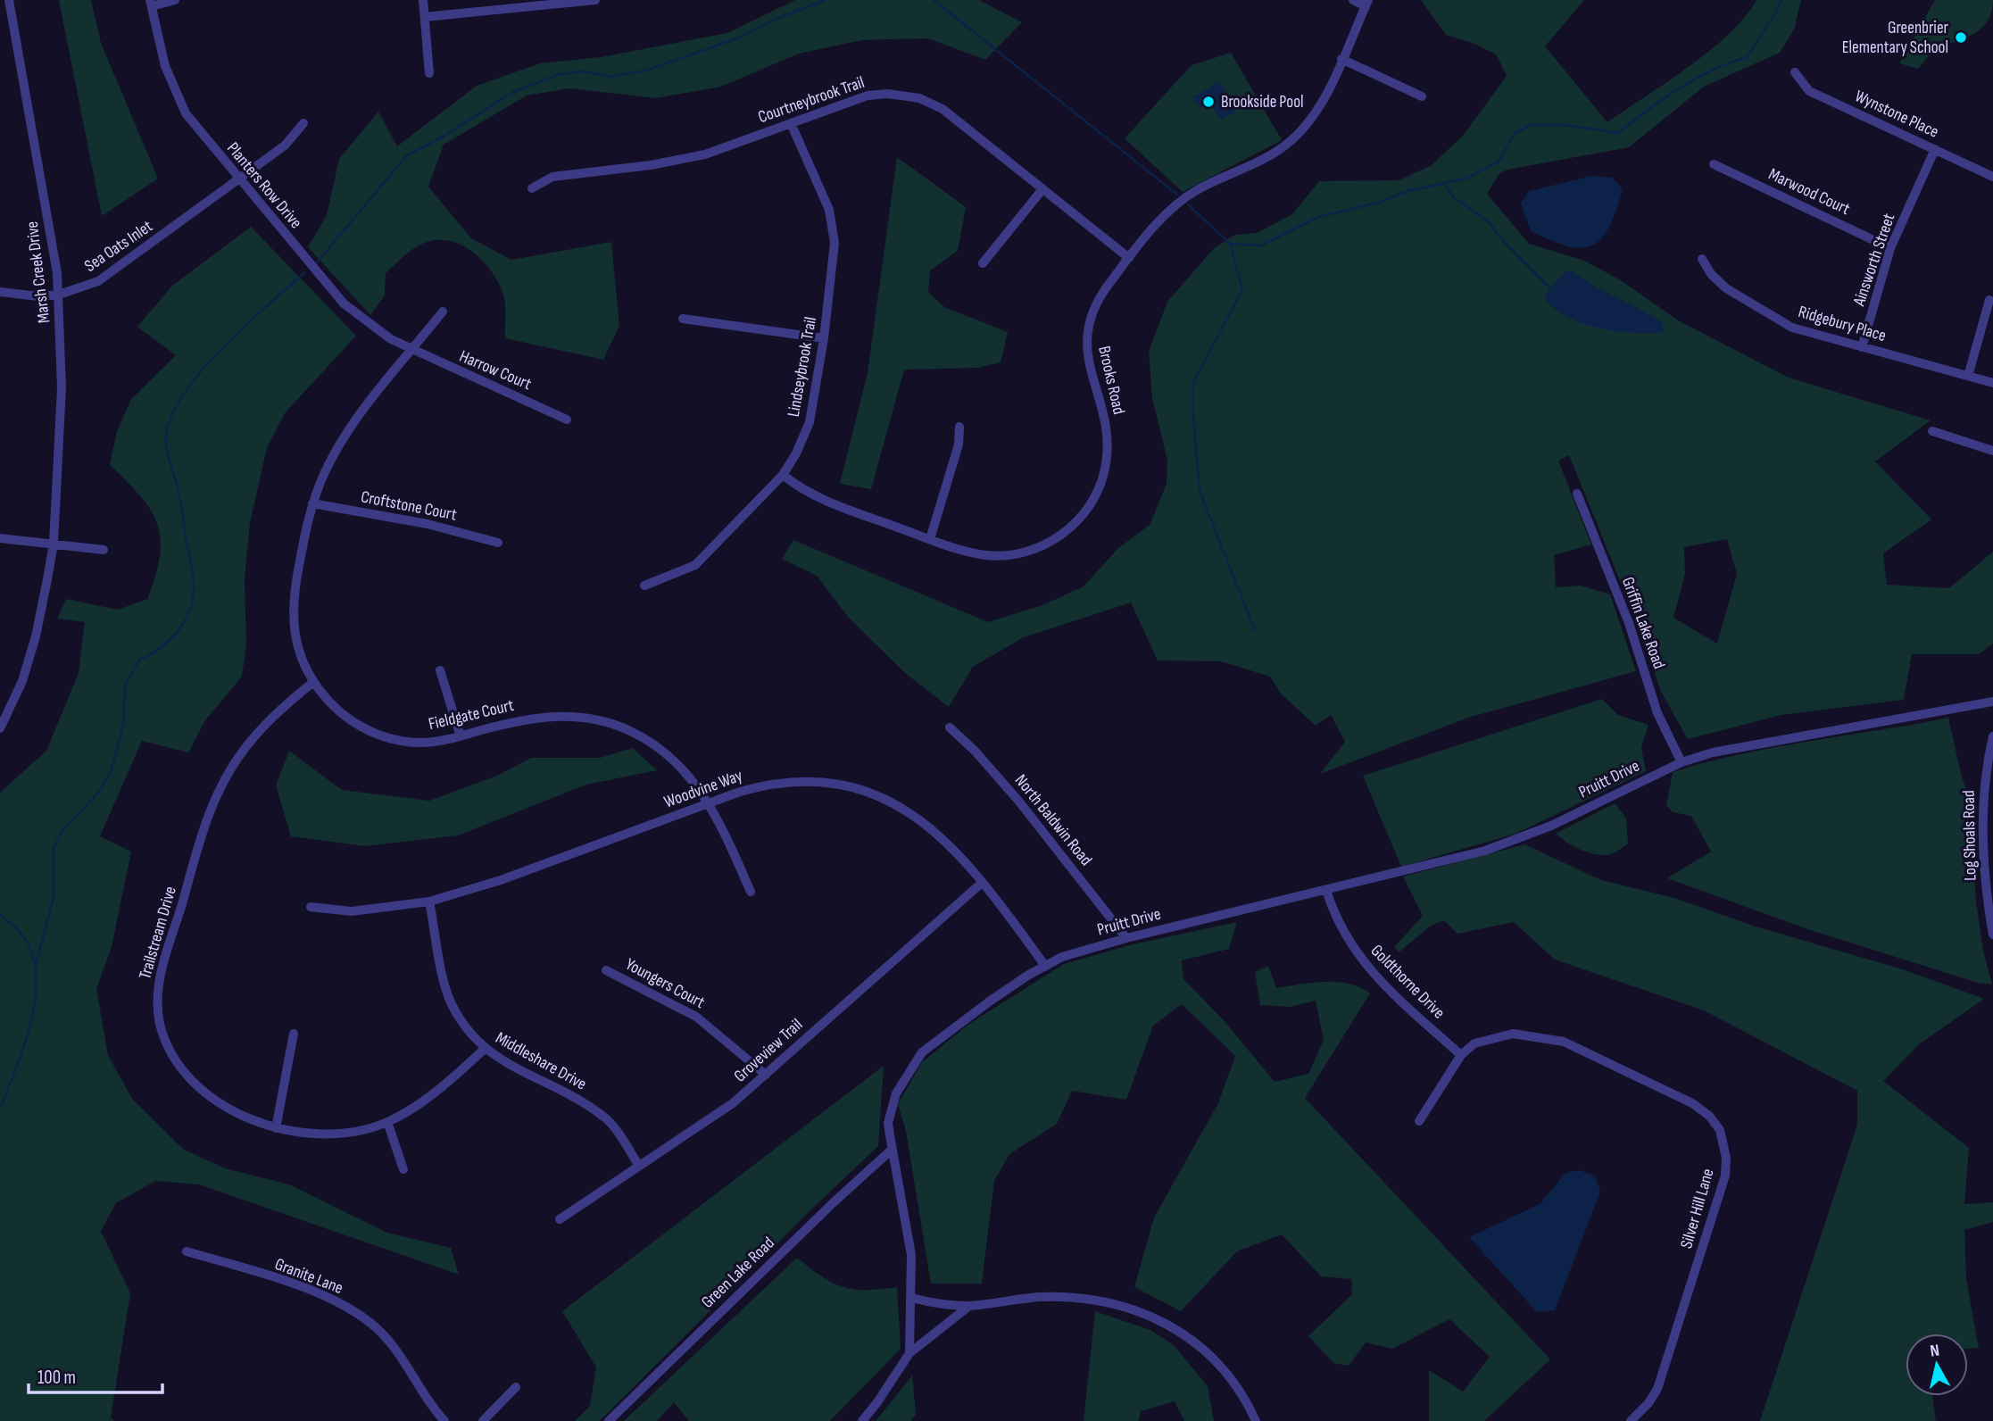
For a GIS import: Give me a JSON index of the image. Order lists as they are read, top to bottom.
{
  "streets": {
    "street": [
      "Courtneybrook Trail",
      "Wynstone Place",
      "Planters Row Drive",
      "Marwood Court",
      "Sea Oats Inlet",
      "Ainsworth Street",
      "Marsh Creek Drive",
      "Ridgebury Place",
      "Lindseybrook Trail",
      "Harrow Court",
      "Brooks Road",
      "Croftstone Court",
      "Griffin Lake Road",
      "Fieldgate Court",
      "Pruitt Drive",
      "Woodvine Way",
      "North Baldwin Road",
      "Log Shoals Road",
      "Trailstream Drive",
      "Goldthorne Drive",
      "Youngers Court",
      "Groveview Trail",
      "Middleshare Drive",
      "Silver Hill Lane",
      "Green Lake Road",
      "Granite Lane"
    ]
  },
  "crossings": [
    ["Courtneybrook Trail", "Lindseybrook Trail"],
    ["Courtneybrook Trail", "Brooks Road"],
    ["Wynstone Place", "Ainsworth Street"],
    ["Planters Row Drive", "Sea Oats Inlet"],
    ["Planters Row Drive", "Harrow Court"],
    ["Planters Row Drive", "Fieldgate Court"],
    ["Marwood Court", "Ainsworth Street"],
    ["Sea Oats Inlet", "Marsh Creek Drive"],
    ["Ainsworth Street", "Ridgebury Place"],
    ["Lindseybrook Trail", "Brooks Road"],
    ["Harrow Court", "Fieldgate Court"],
    ["Croftstone Court", "Fieldgate Court"],
    ["Griffin Lake Road", "Pruitt Drive"],
    ["Fieldgate Court", "Woodvine Way"],
    ["Fieldgate Court", "Trailstream Drive"],
    ["Pruitt Drive", "Woodvine Way"],
    ["Pruitt Drive", "North Baldwin Road"],
    ["Pruitt Drive", "Goldthorne Drive"],
    ["Pruitt Drive", "Green Lake Road"],
    ["Woodvine Way", "Groveview Trail"],
    ["Woodvine Way", "Middleshare Drive"],
    ["Trailstream Drive", "Middleshare Drive"],
    ["Goldthorne Drive", "Silver Hill Lane"],
    ["Youngers Court", "Groveview Trail"],
    ["Groveview Trail", "Middleshare Drive"]
  ],
  "places": ["Greenbrier Elementary School", "Brookside Pool"],
  "scale_bar": "100 m",
  "north": "top"
}
